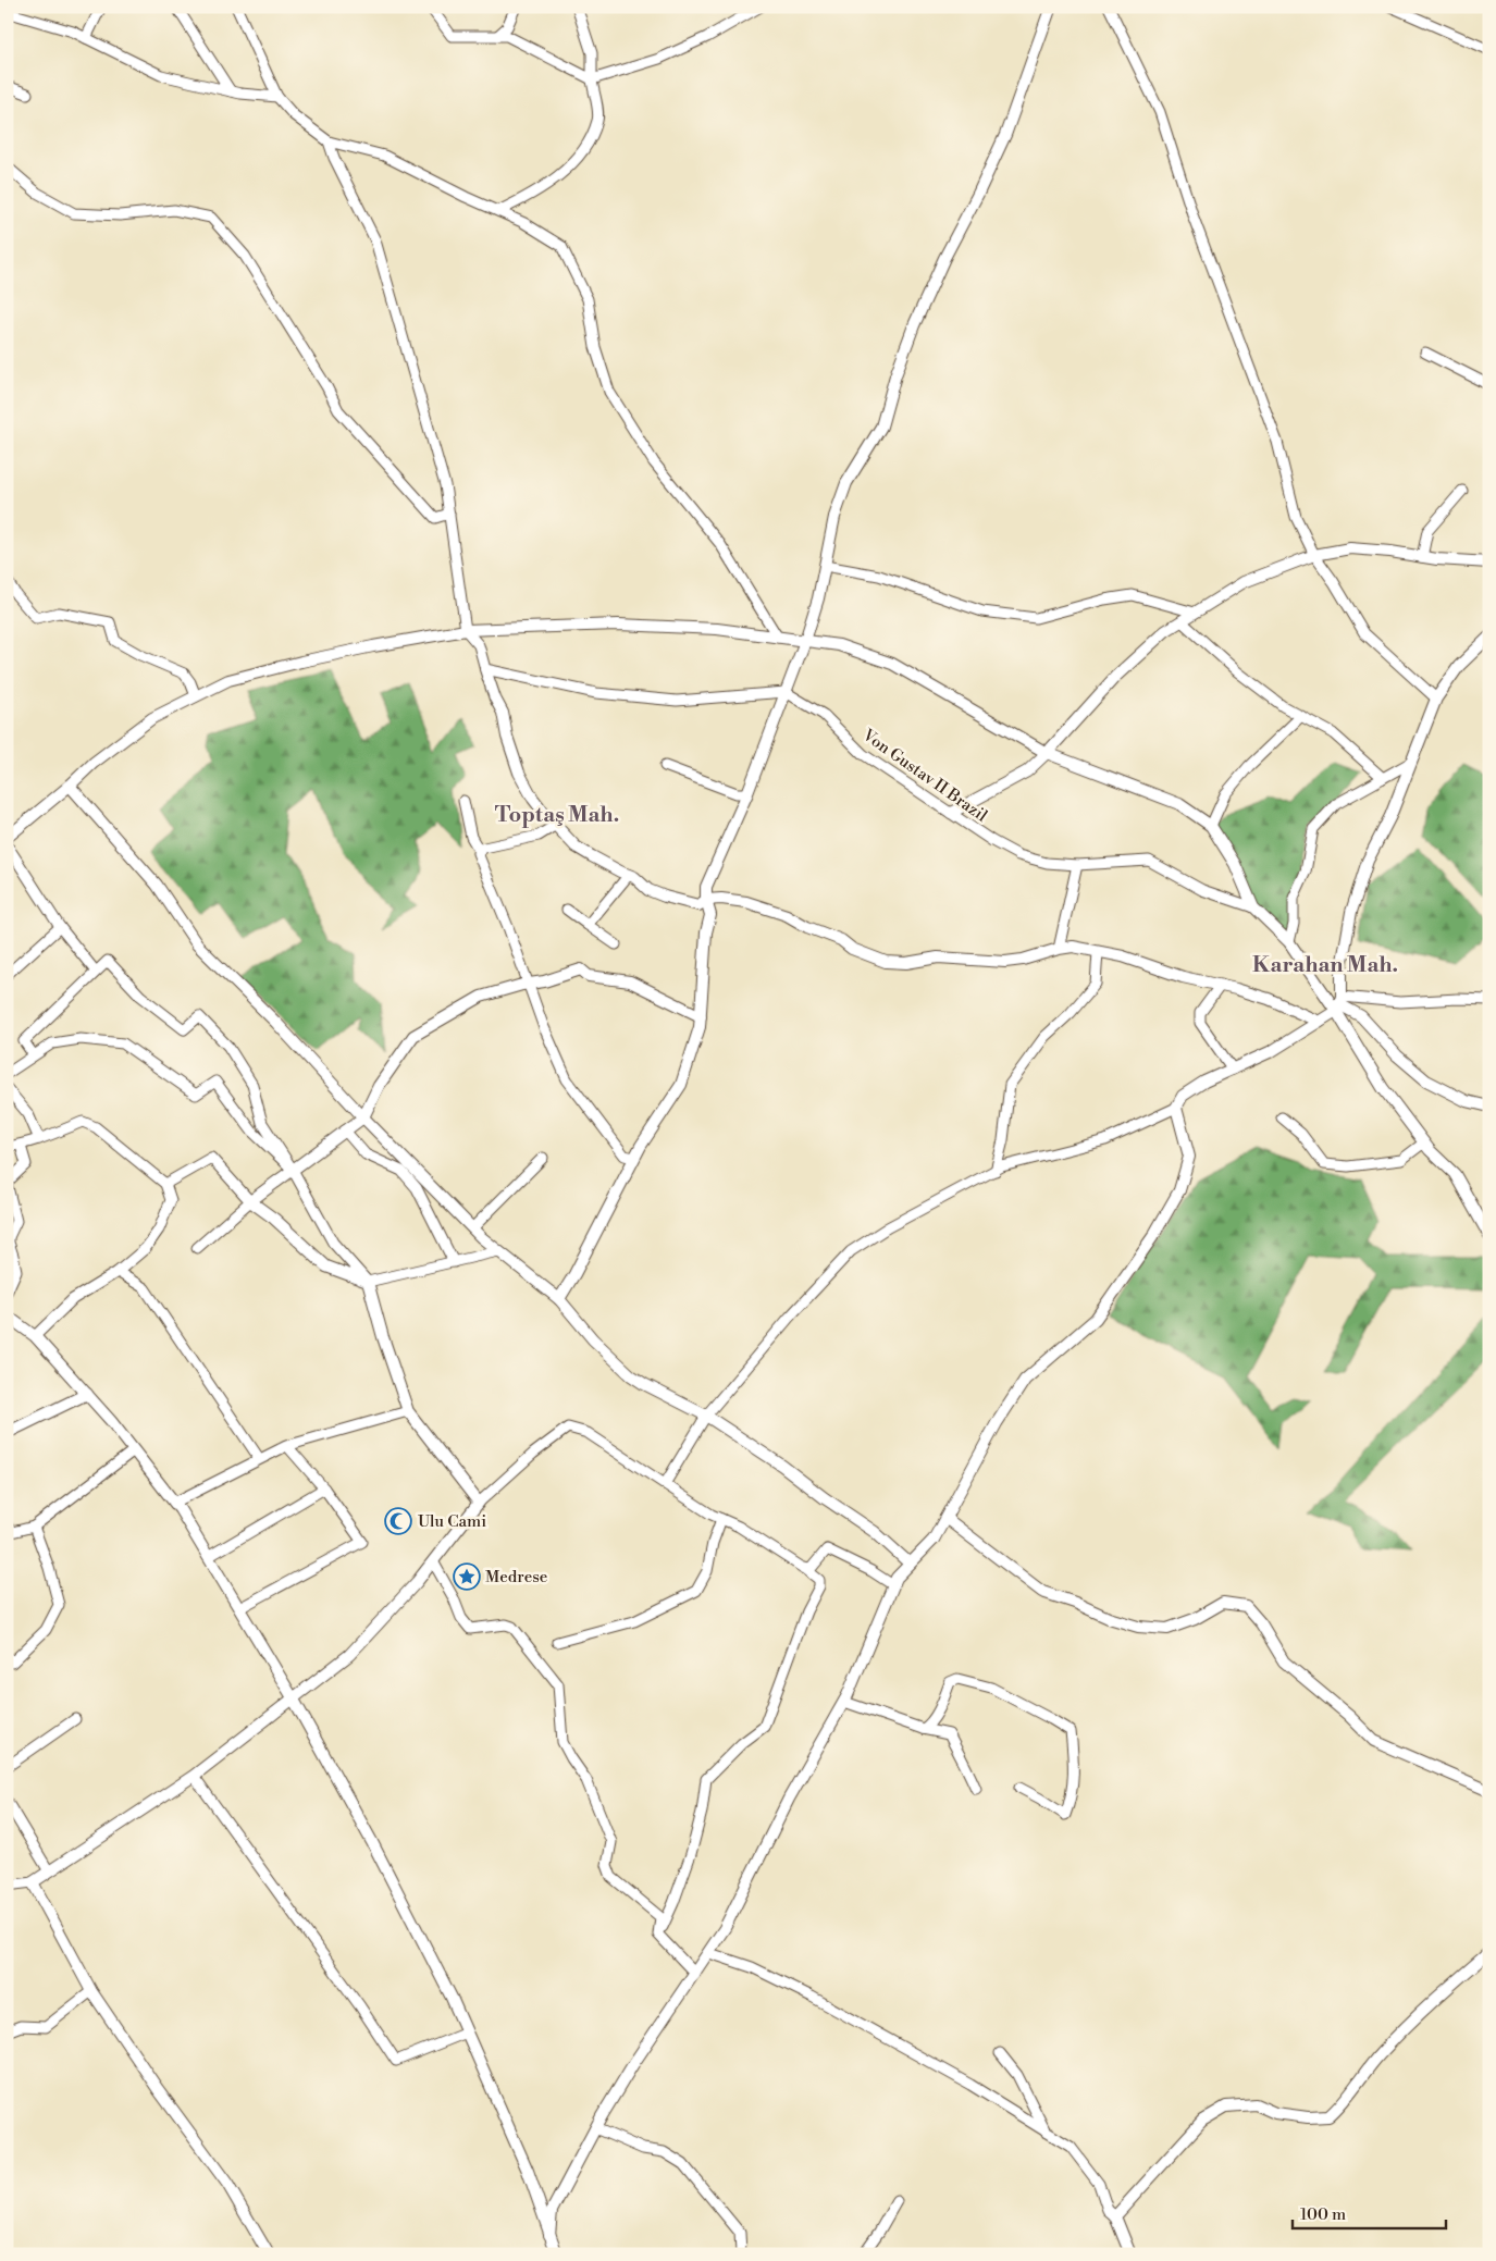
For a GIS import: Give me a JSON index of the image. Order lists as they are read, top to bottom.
{
  "streets": {
    "street": ["Von Gustav II Brazil"]
  },
  "districts": ["Toptaş Mah.", "Karahan Mah."],
  "places": {
    "mosque": ["Ulu Cami"],
    "place": ["Medrese"]
  },
  "scale_bar": "100 m"
}
